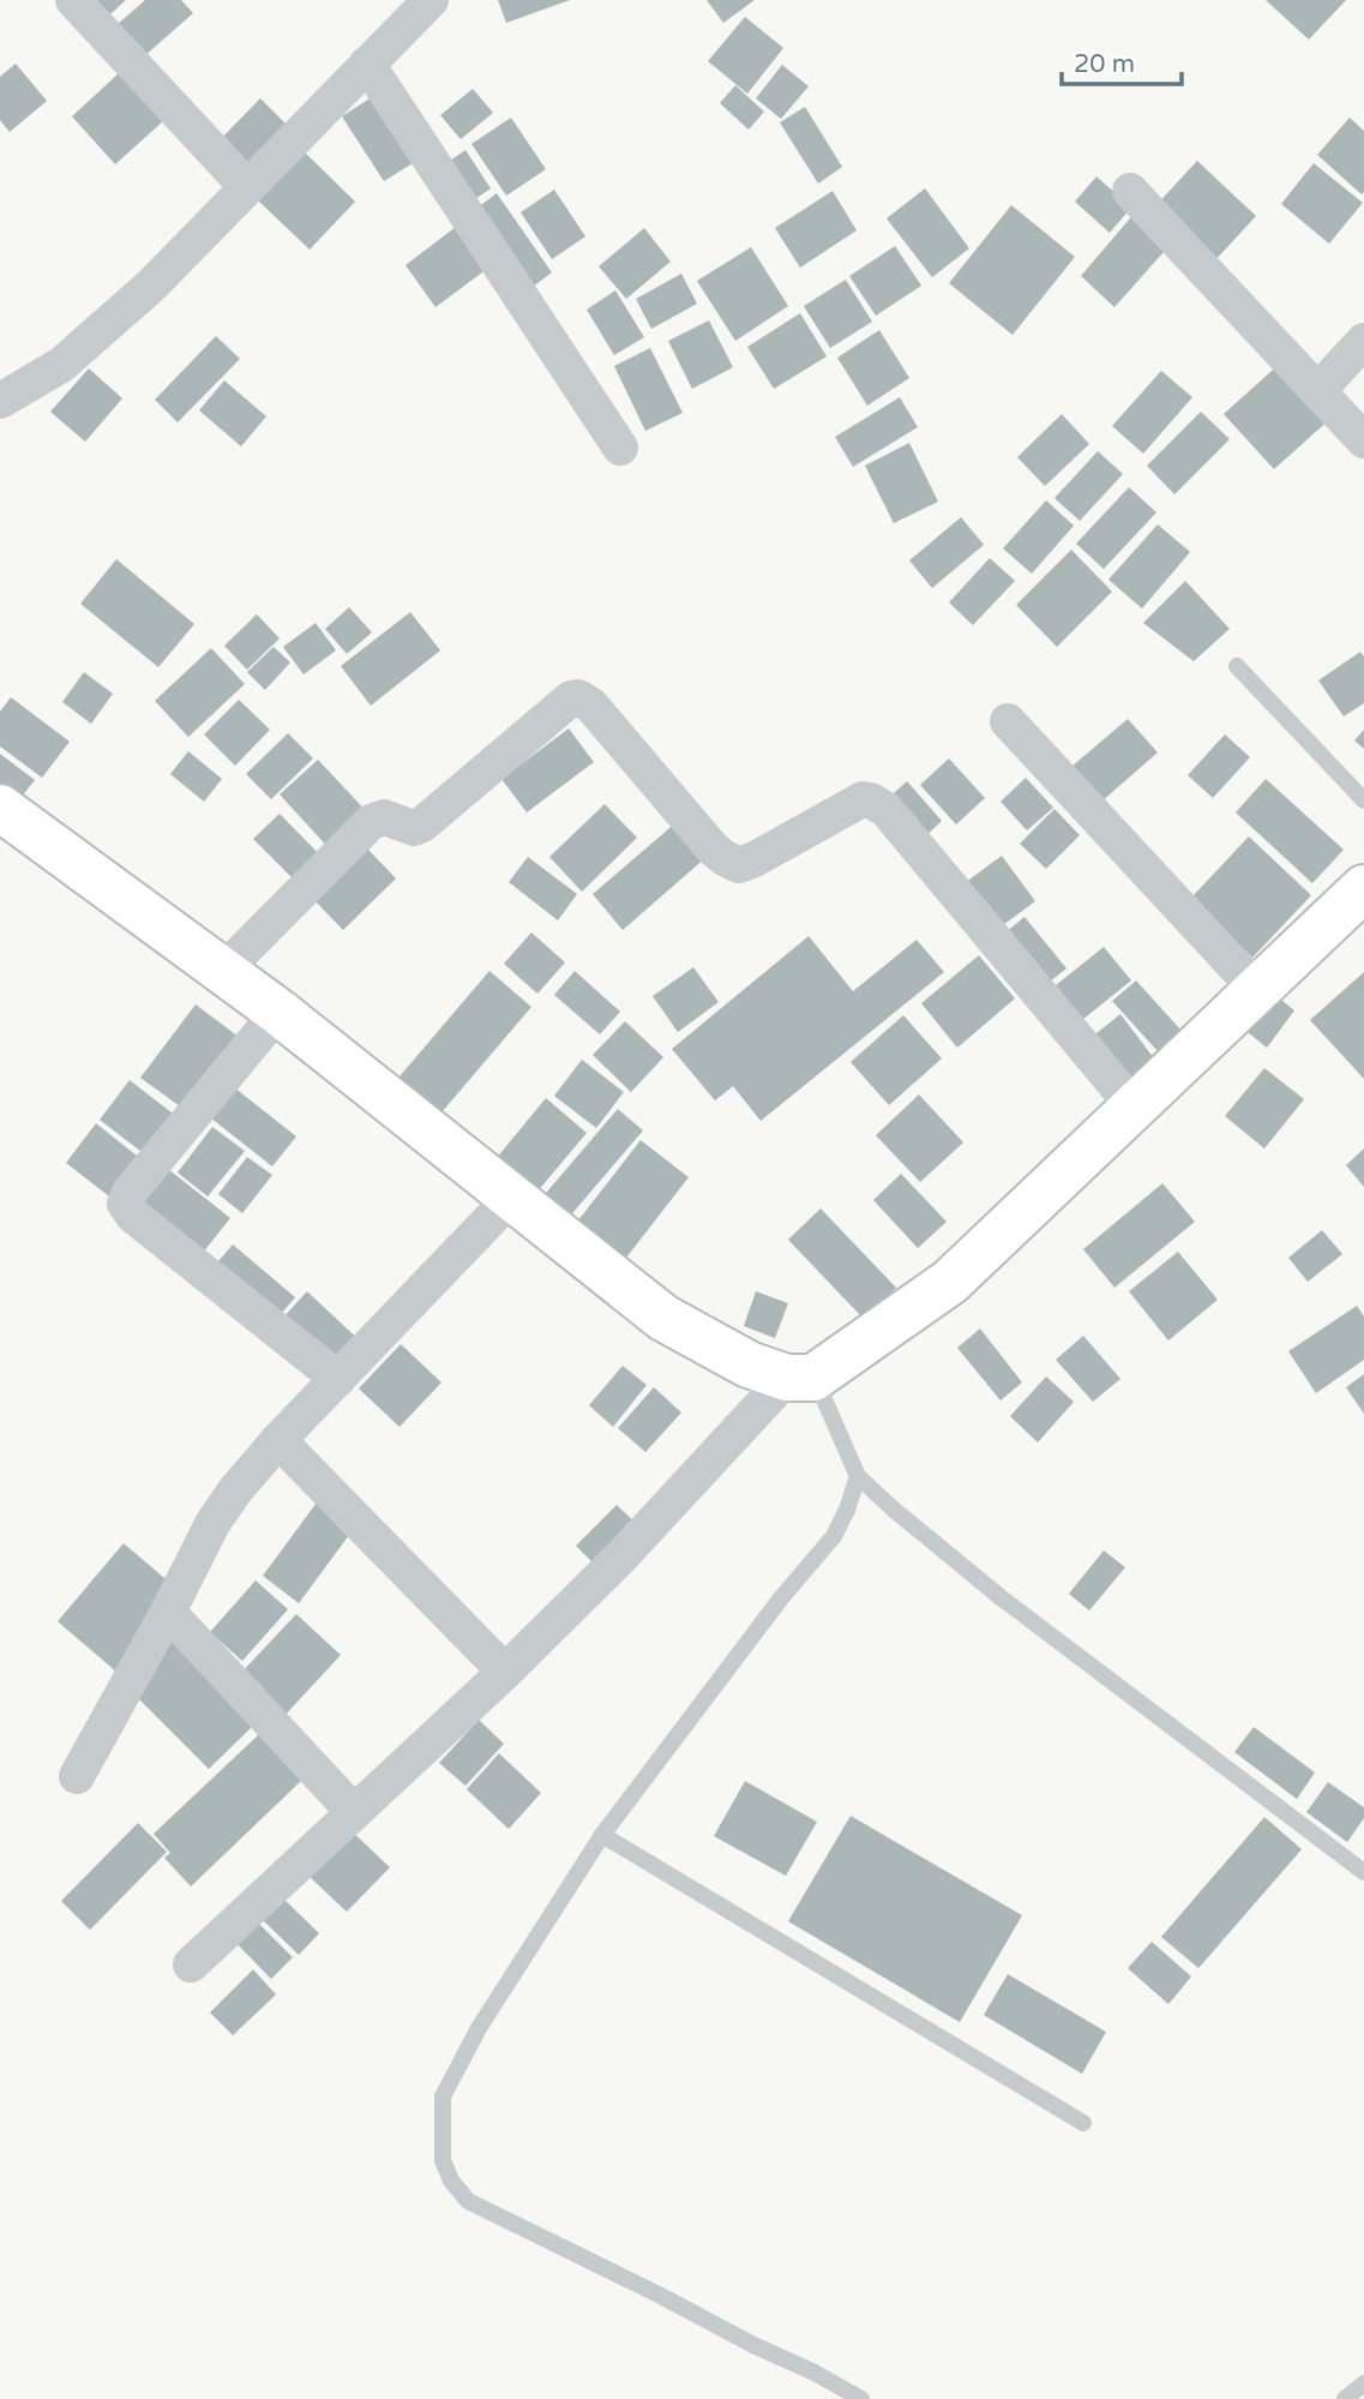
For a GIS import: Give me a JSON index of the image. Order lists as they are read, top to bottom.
{
  "scale_bar": "20 m"
}
